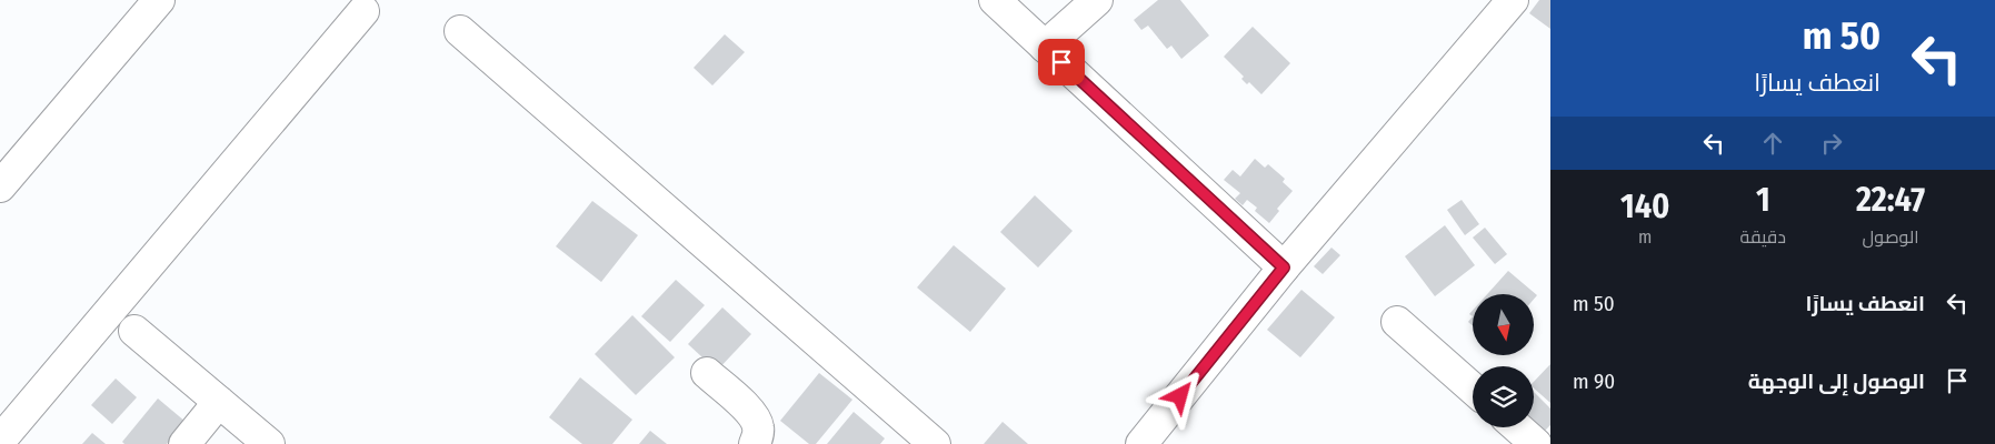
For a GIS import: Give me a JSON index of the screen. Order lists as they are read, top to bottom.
{
  "north": "bottom",
  "page": {
    "turn": ["50 m", "انعطف يسارًا"],
    "eta": [
      "22:47",
      "الوصول",
      "1",
      "دقيقة",
      "140",
      "m"
    ],
    "list": [
      {
        "name": "انعطف يسارًا",
        "value": "50 m"
      },
      {
        "name": "الوصول إلى الوجهة",
        "value": "90 m"
      }
    ]
  }
}
